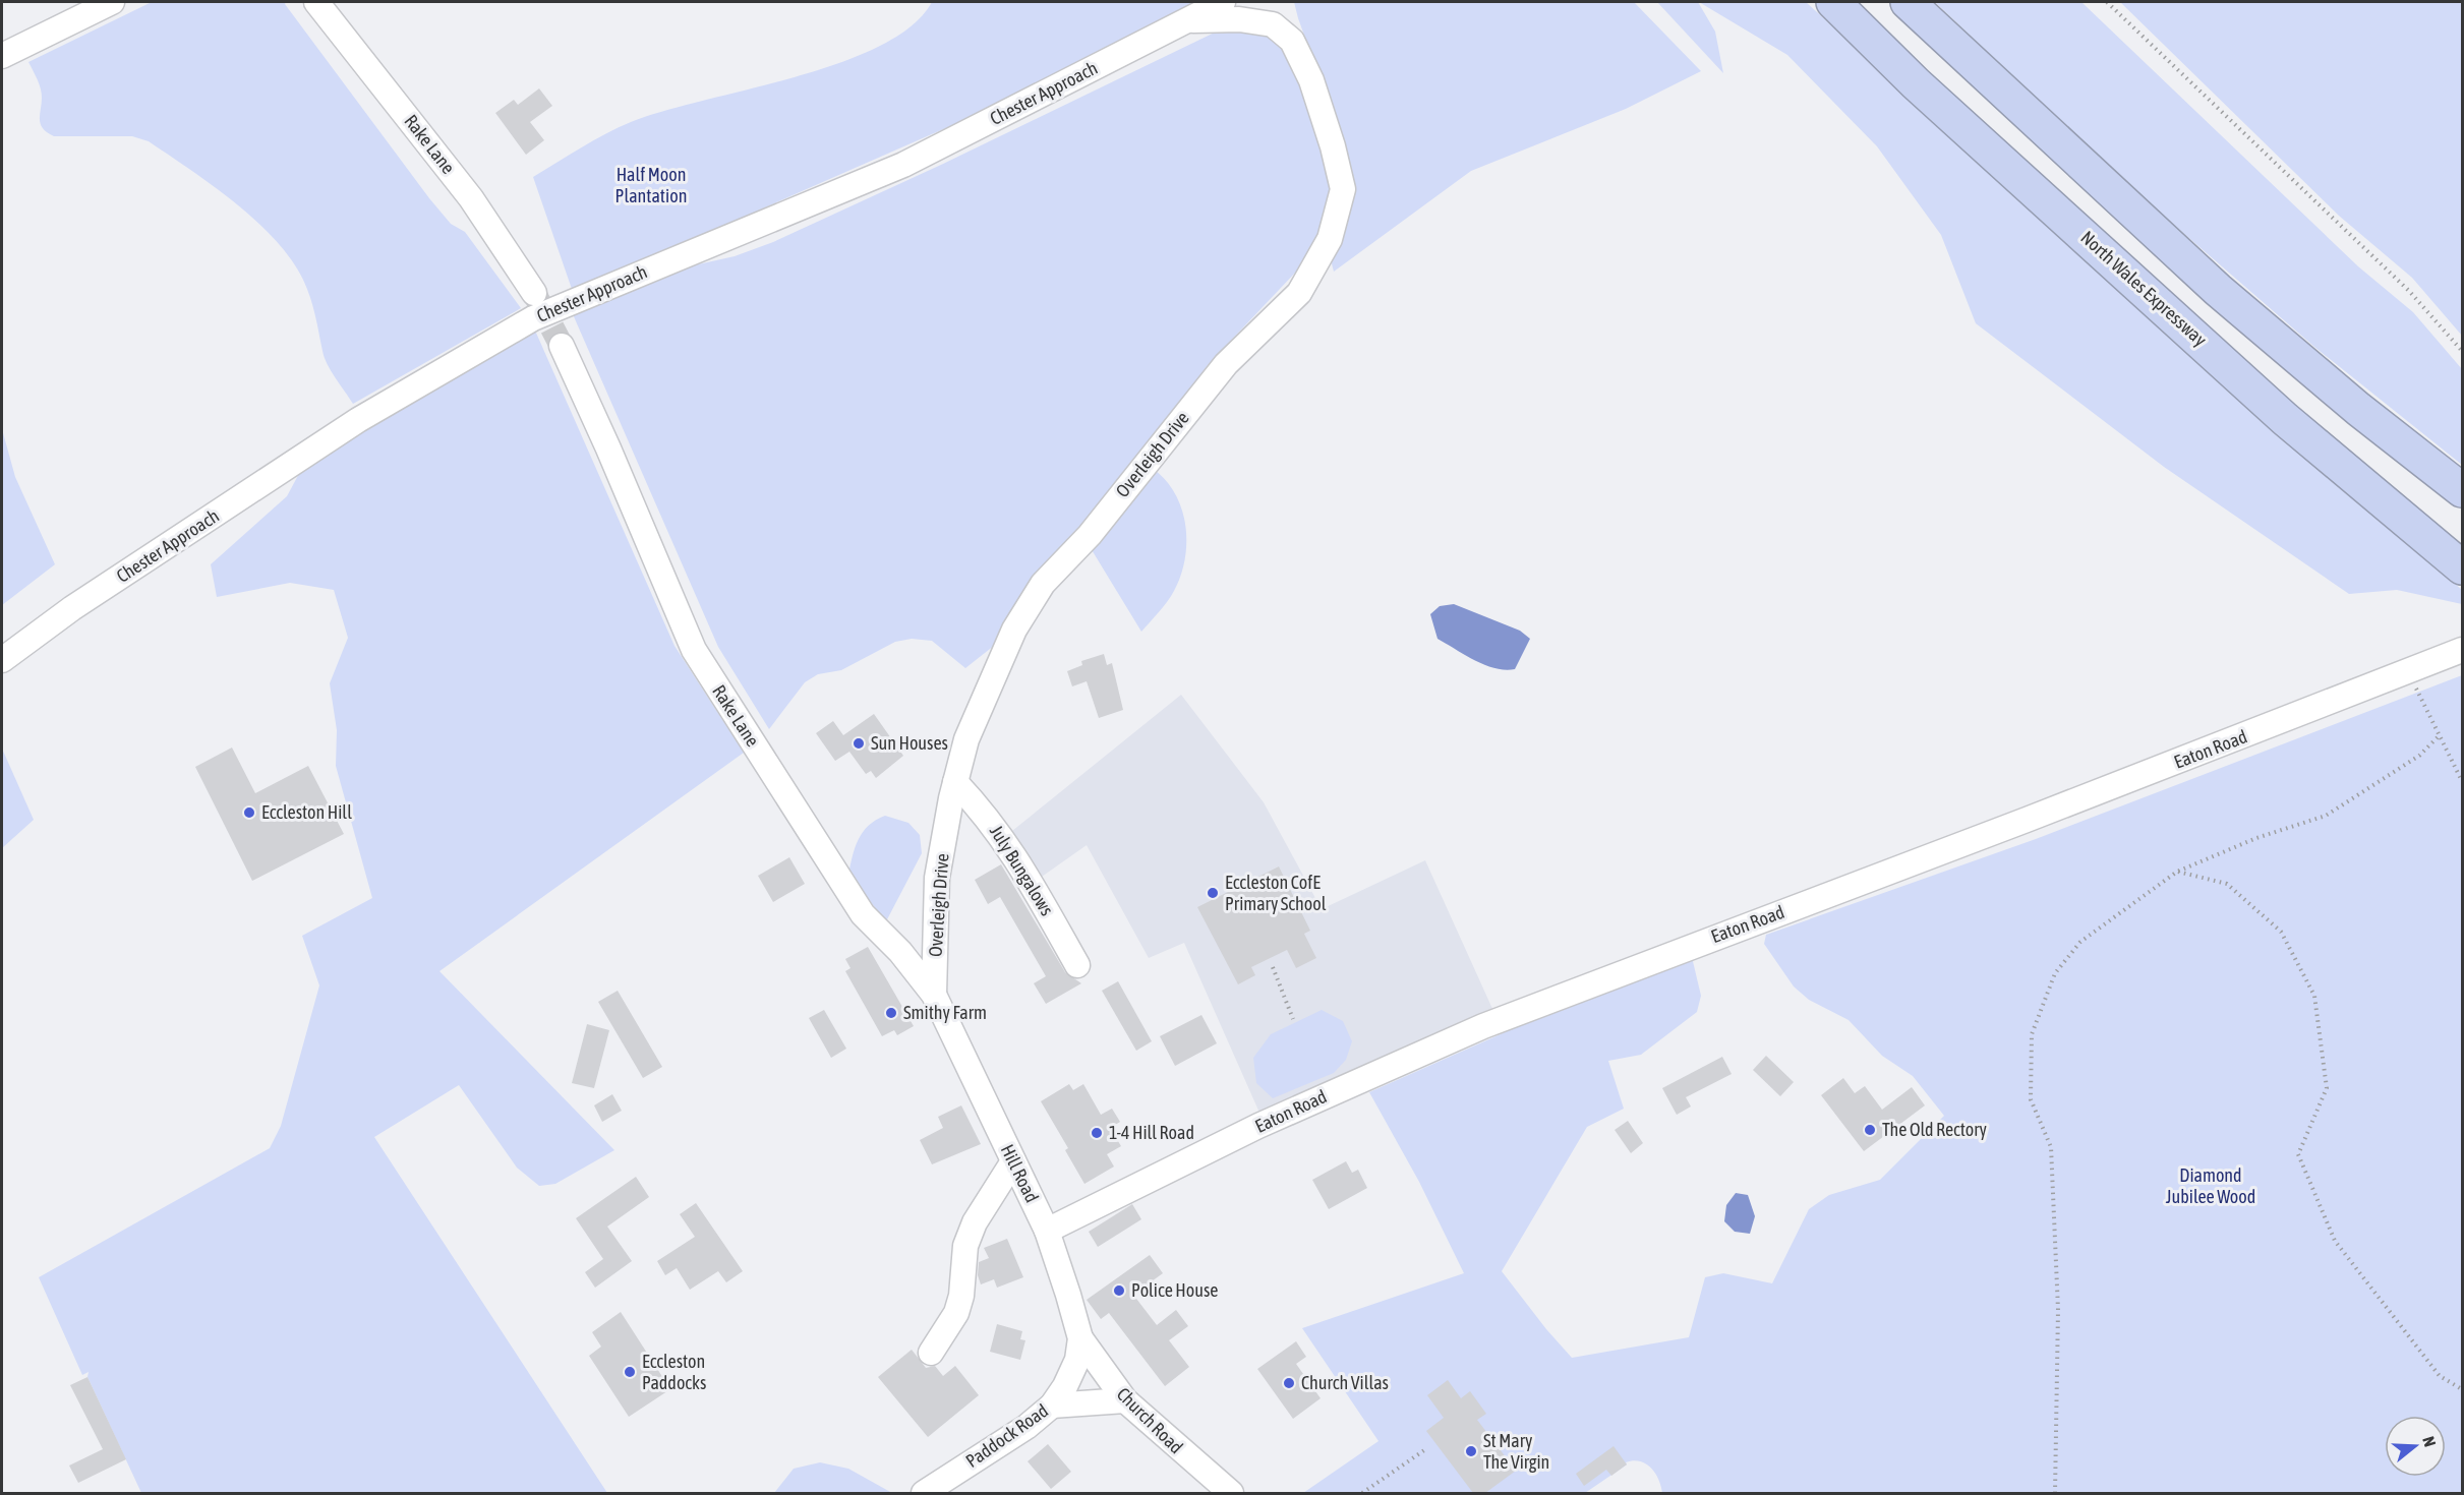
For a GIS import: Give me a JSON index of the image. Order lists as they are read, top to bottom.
{
  "streets": {
    "highway": ["North Wales Expressway"],
    "street": [
      "Chester Approach",
      "Rake Lane",
      "Overleigh Drive",
      "Eaton Road",
      "July Bungalows",
      "Hill Road",
      "Church Road",
      "Paddock Road"
    ]
  },
  "crossings": [
    ["Chester Approach", "Overleigh Drive"],
    ["Rake Lane", "Overleigh Drive"],
    ["Rake Lane", "Hill Road"],
    ["Overleigh Drive", "July Bungalows"],
    ["Eaton Road", "Hill Road"],
    ["Hill Road", "Paddock Road"],
    ["Church Road", "Paddock Road"]
  ],
  "parks": ["Half Moon Plantation", "Diamond Jubilee Wood"],
  "places": [
    "Sun Houses",
    "Eccleston Hill",
    "Eccleston CofE Primary School",
    "Smithy Farm",
    "The Old Rectory",
    "1-4 Hill Road",
    "Police House",
    "Eccleston Paddocks",
    "Church Villas",
    "St Mary The Virgin"
  ],
  "north": "right"
}
